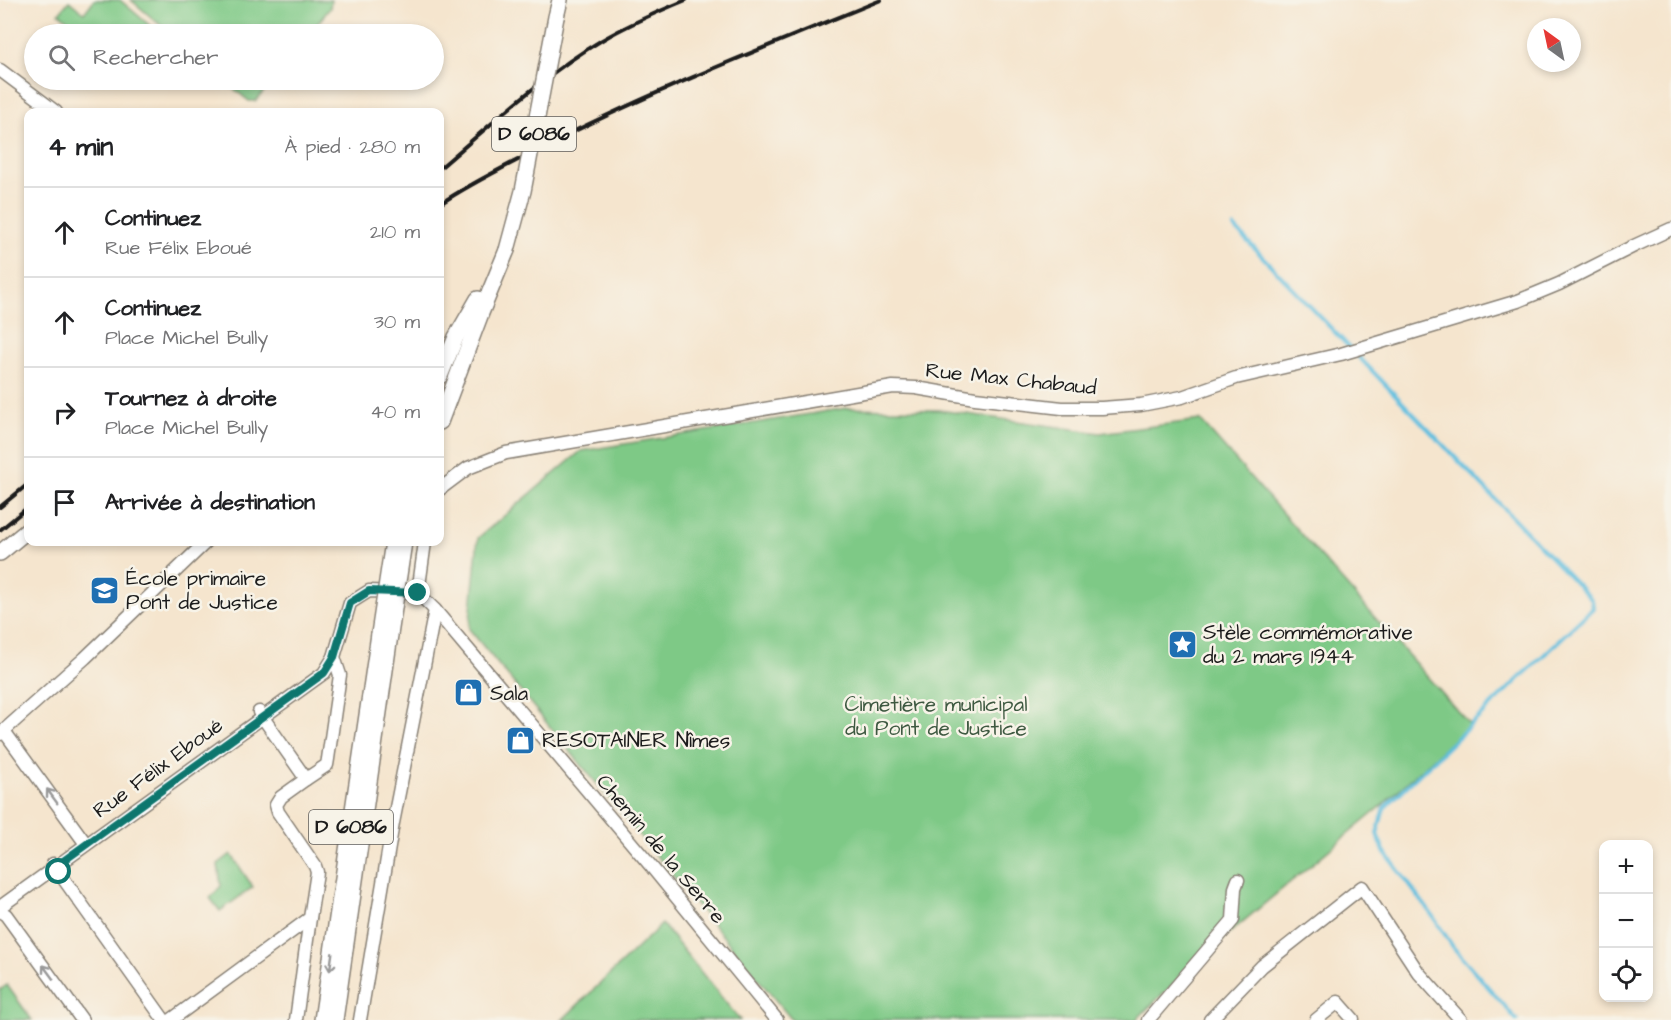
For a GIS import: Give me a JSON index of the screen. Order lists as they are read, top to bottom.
{
  "streets": {
    "main road": ["D 6086"],
    "street": ["Rue Max Chabaud", "Rue Félix Eboué", "Chemin de la Serre"]
  },
  "parks": ["Cimetière municipal du Pont de Justice"],
  "places": {
    "school or university": ["École primaire Pont de Justice"],
    "place": ["Stèle commémorative du 2 mars 1944"],
    "shop": ["Sala", "RESOTAINER Nîmes"]
  },
  "north": "top left",
  "page": {
    "search": "Rechercher",
    "heading": ["4 min", "À pied · 280 m"],
    "list": [
      ["Continuez", "Rue Félix Eboué", "210 m"],
      ["Continuez", "Place Michel Bully", "30 m"],
      ["Tournez à droite", "Place Michel Bully", "40 m"],
      "Arrivée à destination"
    ],
    "map_buttons": ["+", "−"]
  }
}
